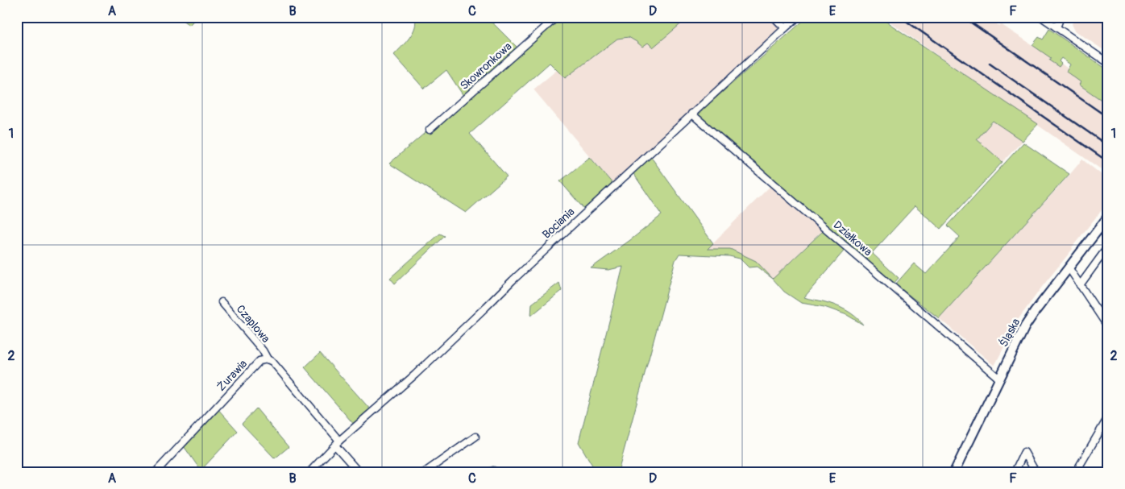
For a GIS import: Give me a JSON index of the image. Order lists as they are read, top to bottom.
{
  "streets": {
    "street": [
      "Skowronkowa",
      "Bociania",
      "Działkowa",
      "Czaplowa",
      "Śląska",
      "Żurawia"
    ]
  },
  "crossings": [
    ["Bociania", "Działkowa"],
    ["Działkowa", "Śląska"],
    ["Czaplowa", "Żurawia"]
  ],
  "grid": {
    "columns": [
      "A",
      "B",
      "C",
      "D",
      "E",
      "F"
    ],
    "rows": ["1", "2"]
  }
}
